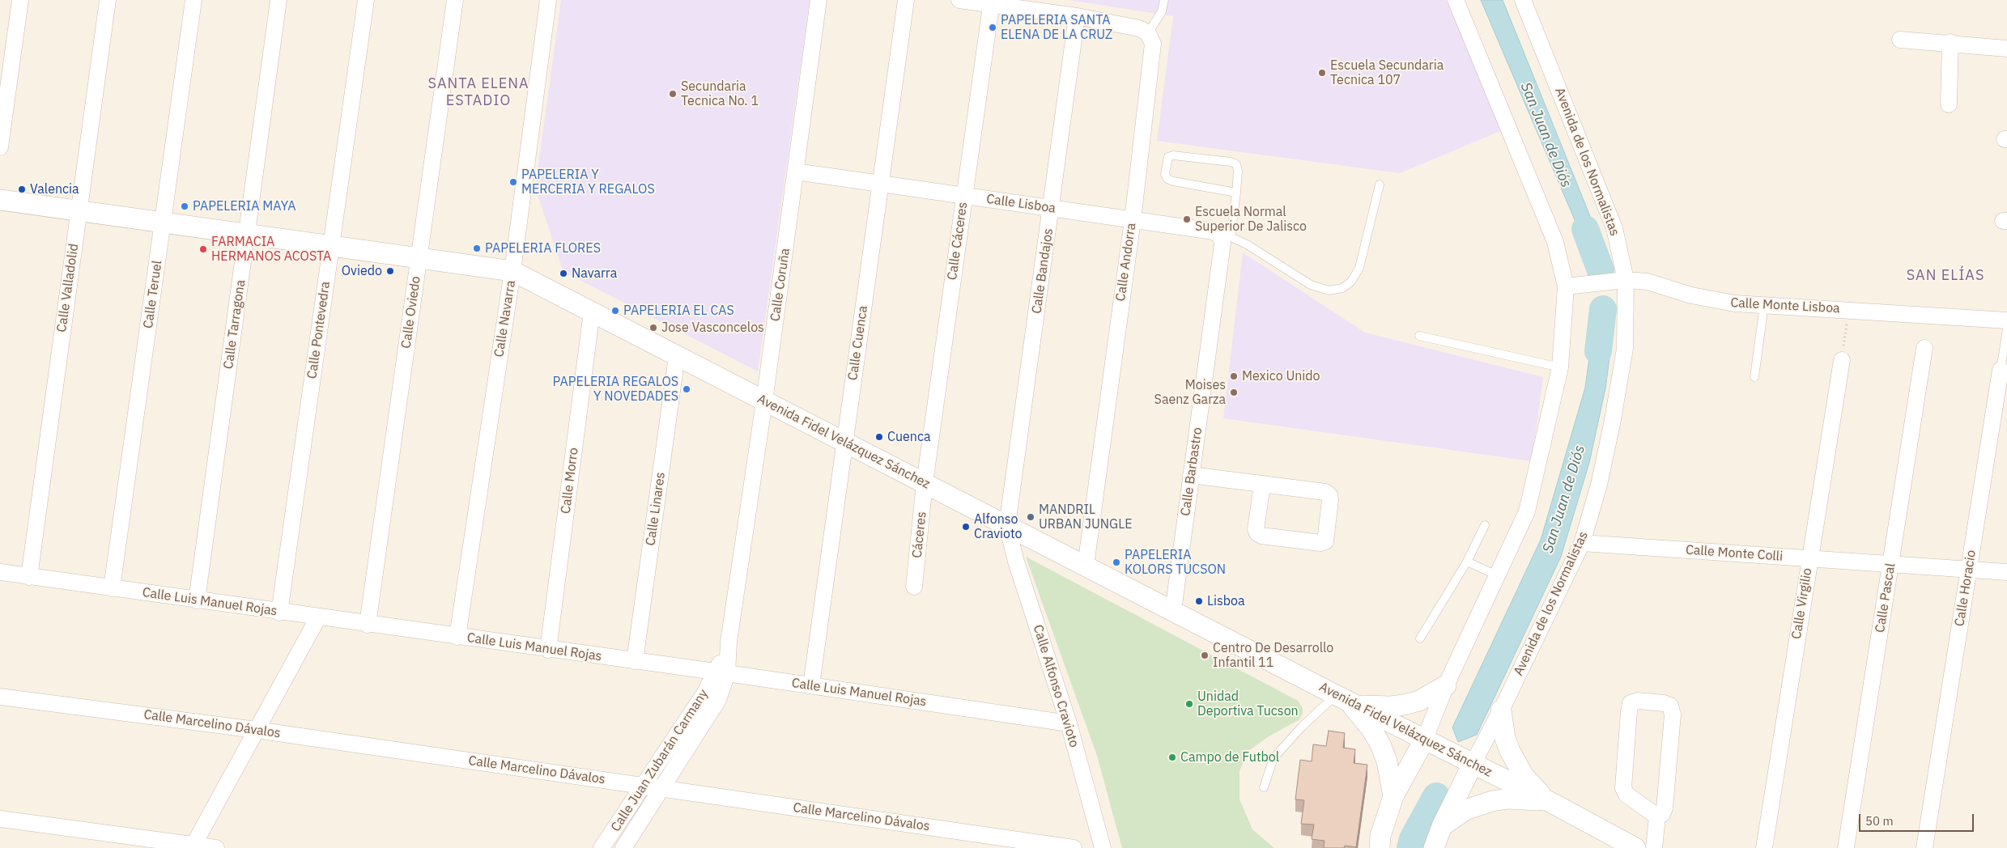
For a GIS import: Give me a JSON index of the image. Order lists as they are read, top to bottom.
{
  "streets": {
    "street": [
      "Avenida de los Normalistas",
      "Calle Lisboa",
      "Calle Cáceres",
      "Calle Andorra",
      "Calle Bandajos",
      "Calle Coruña",
      "Calle Valladolid",
      "Calle Teruel",
      "Calle Monte Lisboa",
      "Calle Oviedo",
      "Calle Navarra",
      "Calle Tarragona",
      "Calle Pontevedra",
      "Calle Cuenca",
      "Avenida Fidel Velázquez Sánchez",
      "Calle Barbastro",
      "Calle Morro",
      "Calle Linares",
      "Cáceres",
      "Calle Monte Colli",
      "Calle Horacio",
      "Calle Pascal",
      "Calle Luis Manuel Rojas",
      "Calle Virgilio",
      "Calle Alfonso Cravioto",
      "Calle Marcelino Dávalos",
      "Calle Juan Zubarán Carmany"
    ]
  },
  "crossings": [
    ["Avenida de los Normalistas", "Calle Monte Lisboa"],
    ["Avenida de los Normalistas", "Avenida Fidel Velázquez Sánchez"],
    ["Avenida de los Normalistas", "Calle Monte Colli"],
    ["Calle Lisboa", "Calle Cáceres"],
    ["Calle Lisboa", "Calle Andorra"],
    ["Calle Lisboa", "Calle Bandajos"],
    ["Calle Lisboa", "Calle Coruña"],
    ["Calle Lisboa", "Calle Cuenca"],
    ["Calle Lisboa", "Calle Barbastro"],
    ["Calle Cáceres", "Avenida Fidel Velázquez Sánchez"],
    ["Calle Cáceres", "Cáceres"],
    ["Calle Andorra", "Avenida Fidel Velázquez Sánchez"],
    ["Calle Bandajos", "Avenida Fidel Velázquez Sánchez"],
    ["Calle Bandajos", "Calle Alfonso Cravioto"],
    ["Calle Coruña", "Avenida Fidel Velázquez Sánchez"],
    ["Calle Coruña", "Calle Luis Manuel Rojas"],
    ["Calle Coruña", "Calle Juan Zubarán Carmany"],
    ["Calle Valladolid", "Avenida Fidel Velázquez Sánchez"],
    ["Calle Valladolid", "Calle Luis Manuel Rojas"],
    ["Calle Teruel", "Avenida Fidel Velázquez Sánchez"],
    ["Calle Teruel", "Calle Luis Manuel Rojas"],
    ["Calle Oviedo", "Avenida Fidel Velázquez Sánchez"],
    ["Calle Oviedo", "Calle Luis Manuel Rojas"],
    ["Calle Navarra", "Avenida Fidel Velázquez Sánchez"],
    ["Calle Navarra", "Calle Luis Manuel Rojas"],
    ["Calle Tarragona", "Avenida Fidel Velázquez Sánchez"],
    ["Calle Tarragona", "Calle Luis Manuel Rojas"],
    ["Calle Pontevedra", "Avenida Fidel Velázquez Sánchez"],
    ["Calle Pontevedra", "Calle Luis Manuel Rojas"],
    ["Calle Cuenca", "Avenida Fidel Velázquez Sánchez"],
    ["Calle Cuenca", "Calle Luis Manuel Rojas"],
    ["Avenida Fidel Velázquez Sánchez", "Calle Barbastro"],
    ["Avenida Fidel Velázquez Sánchez", "Calle Morro"],
    ["Avenida Fidel Velázquez Sánchez", "Calle Linares"],
    ["Avenida Fidel Velázquez Sánchez", "Cáceres"],
    ["Avenida Fidel Velázquez Sánchez", "Calle Alfonso Cravioto"],
    ["Calle Morro", "Calle Luis Manuel Rojas"],
    ["Calle Linares", "Calle Luis Manuel Rojas"],
    ["Calle Monte Colli", "Calle Horacio"],
    ["Calle Monte Colli", "Calle Pascal"],
    ["Calle Monte Colli", "Calle Virgilio"],
    ["Calle Luis Manuel Rojas", "Calle Alfonso Cravioto"],
    ["Calle Luis Manuel Rojas", "Calle Juan Zubarán Carmany"],
    ["Calle Marcelino Dávalos", "Calle Juan Zubarán Carmany"]
  ],
  "districts": ["SANTA ELENA ESTADIO", "SAN ELÍAS"],
  "water": ["San Juan de Diós"],
  "places": [
    "PAPELERIA SANTA ELENA DE LA CRUZ",
    "Escuela Secundaria Tecnica 107",
    "Secundaria Tecnica No. 1",
    "PAPELERIA Y MERCERIA Y REGALOS",
    "Valencia",
    "PAPELERIA MAYA",
    "Escuela Normal Superior De Jalisco",
    "PAPELERIA FLORES",
    "FARMACIA HERMANOS ACOSTA",
    "Oviedo",
    "Navarra",
    "PAPELERIA EL CAS",
    "Jose Vasconcelos",
    "Mexico Unido",
    "PAPELERIA REGALOS Y NOVEDADES",
    "Moises Saenz Garza",
    "Cuenca",
    "MANDRIL URBAN JUNGLE",
    "Alfonso Cravioto",
    "PAPELERIA KOLORS TUCSON",
    "Lisboa",
    "Centro De Desarrollo Infantil 11",
    "Unidad Deportiva Tucson",
    "Campo de Futbol"
  ],
  "scale_bar": "50 m"
}
